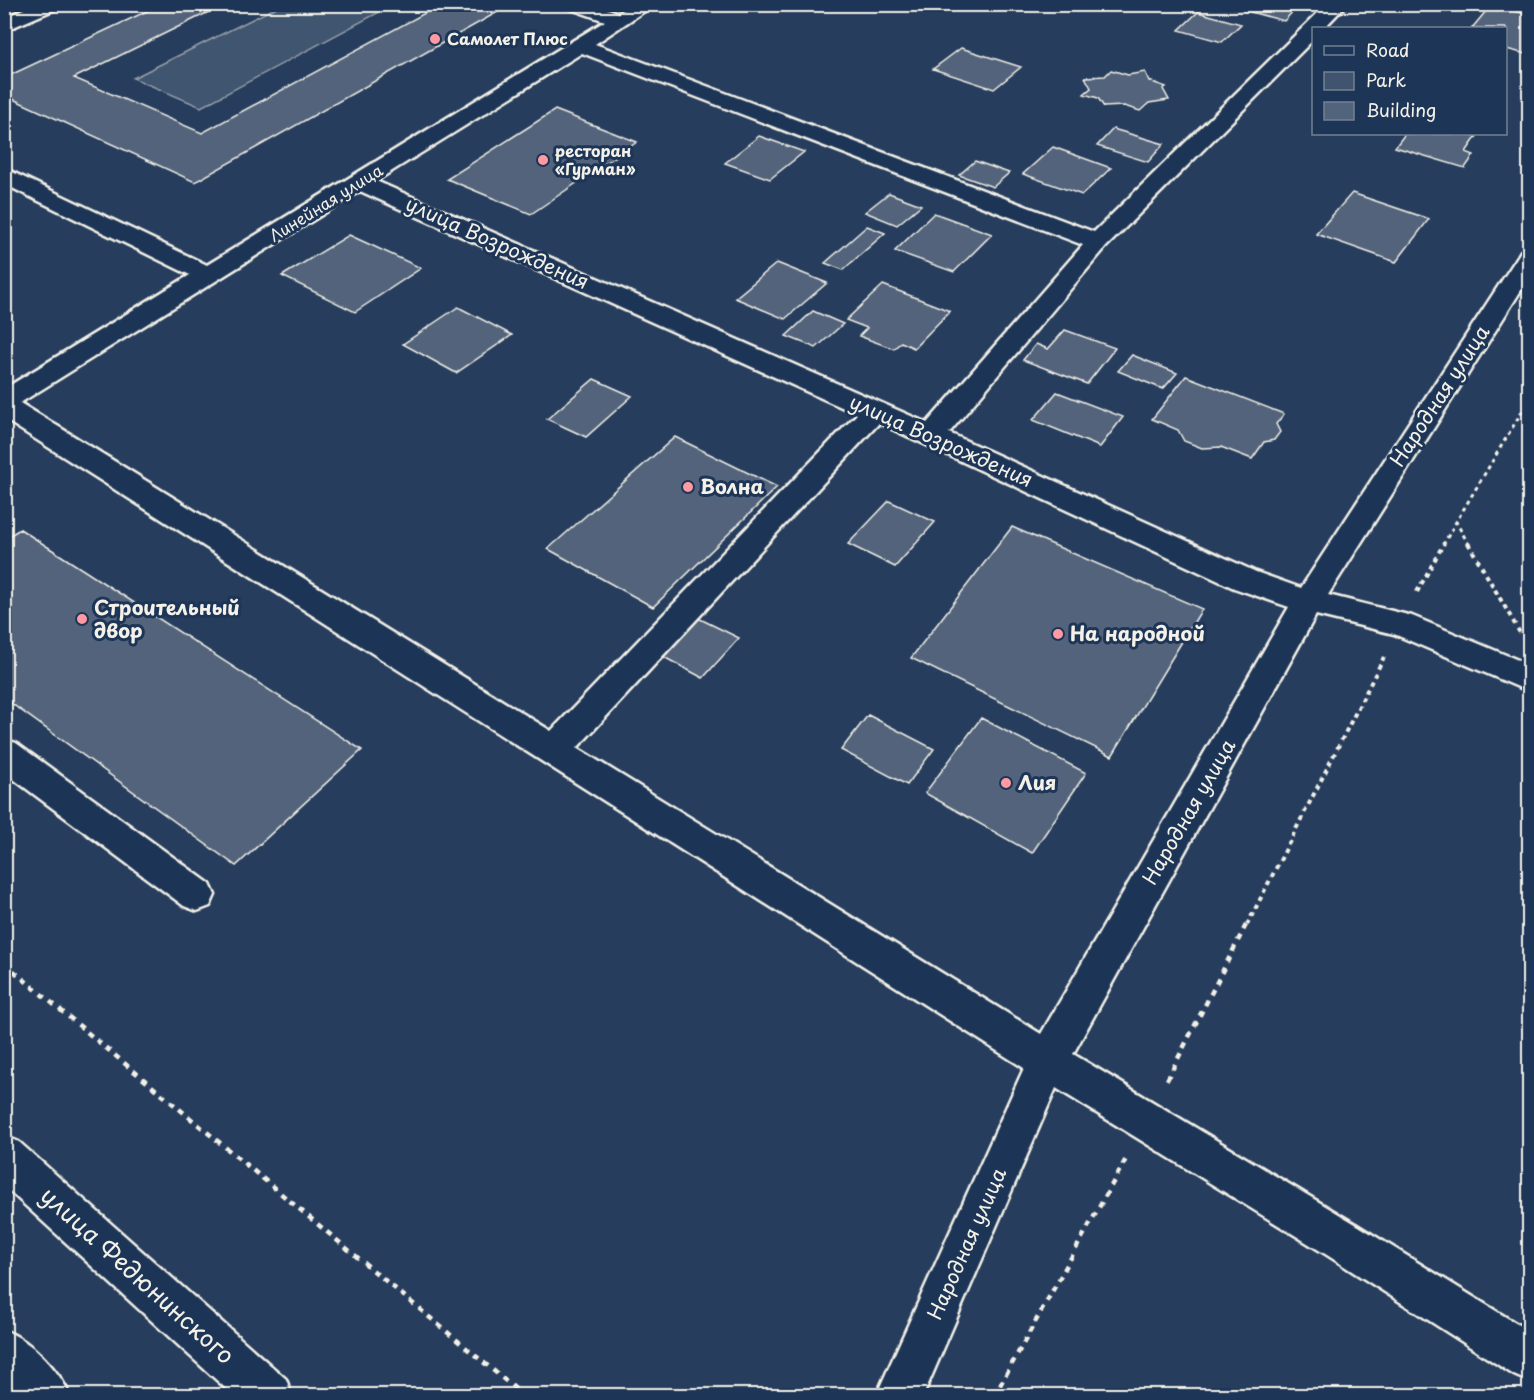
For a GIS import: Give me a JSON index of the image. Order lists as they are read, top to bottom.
{
  "streets": {
    "main road": [
      "Линейная улица",
      "улица Возрождения",
      "Народная улица",
      "улица Федюнинского"
    ]
  },
  "crossings": [
    ["Линейная улица", "улица Возрождения"],
    ["улица Возрождения", "Народная улица"]
  ],
  "places": [
    "Самолет Плюс",
    "ресторан «Гурман»",
    "Волна",
    "Строительный двор",
    "На народной",
    "Лия"
  ],
  "legend": ["Road", "Park", "Building"]
}
